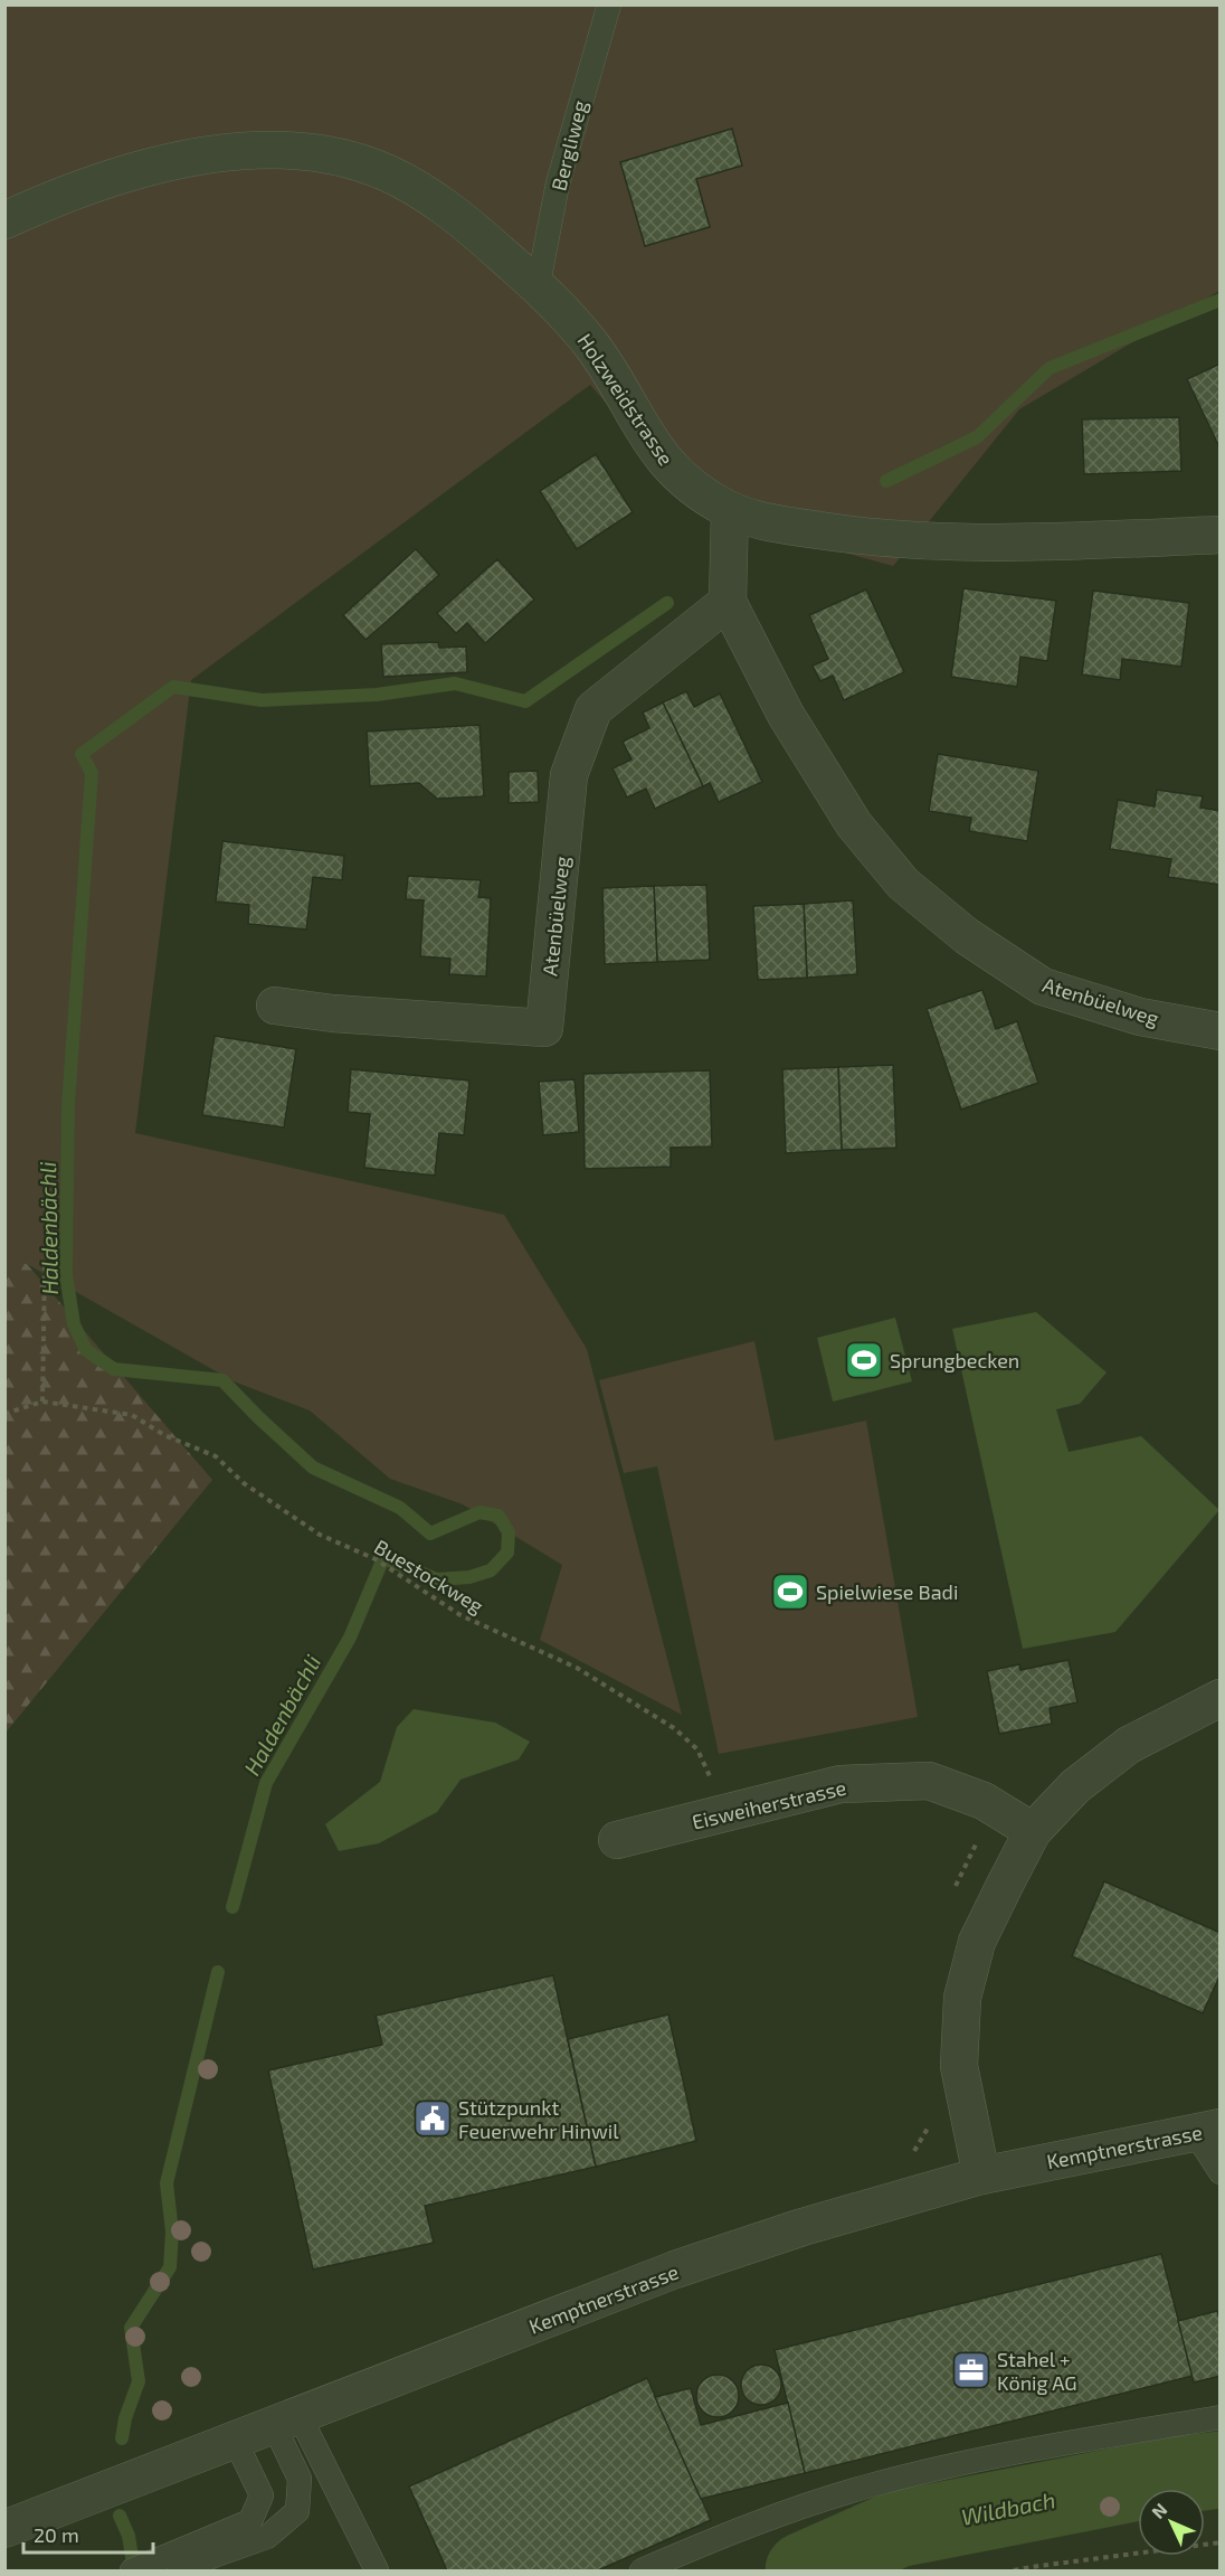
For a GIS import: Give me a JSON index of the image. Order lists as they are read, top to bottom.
{
  "streets": {
    "street": [
      "Holzweidstrasse",
      "Atenbüelweg",
      "Eisweiherstrasse",
      "Kemptnerstrasse"
    ],
    "lane": ["Bergliweg"],
    "path": ["Buestockweg"]
  },
  "crossings": [
    ["Bergliweg", "Holzweidstrasse"],
    ["Holzweidstrasse", "Atenbüelweg"],
    ["Buestockweg", "Eisweiherstrasse"]
  ],
  "water": ["Haldenbächli", "Wildbach"],
  "places": {
    "sports": ["Sprungbecken", "Spielwiese Badi"],
    "public building": ["Stützpunkt Feuerwehr Hinwil"],
    "office": ["Stahel + König AG"]
  },
  "scale_bar": "20 m",
  "north": "top left"
}
